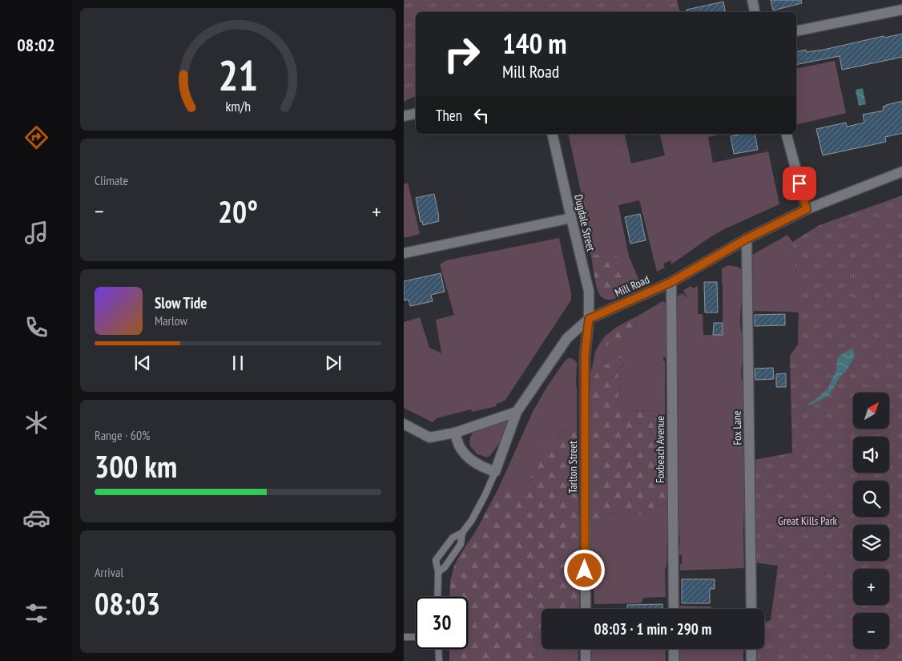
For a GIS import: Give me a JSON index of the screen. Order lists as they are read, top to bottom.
{
  "streets": {
    "street": [
      "Dugdale Street",
      "Mill Road",
      "Fox Lane",
      "Foxbeach Avenue",
      "Tarlton Street"
    ]
  },
  "crossings": [
    ["Dugdale Street", "Mill Road"],
    ["Dugdale Street", "Tarlton Street"],
    ["Mill Road", "Fox Lane"],
    ["Mill Road", "Foxbeach Avenue"],
    ["Mill Road", "Tarlton Street"]
  ],
  "parks": ["Great Kills Park"],
  "north": "top right",
  "page": {
    "tabs": "08:02",
    "turn": ["140 m", "Mill Road"],
    "then": "Then",
    "tile": [
      "Climate",
      ["Range · 60%", "300 km"],
      ["Arrival", "08:03"]
    ],
    "heat": ["−", "20°", "+"],
    "song": ["Slow Tide", "Marlow"],
    "map_buttons": ["+", "−"],
    "limit": "30",
    "trip": "08:03 · 1 min · 290 m",
    "gauge": ["21", "km/h"]
  }
}
